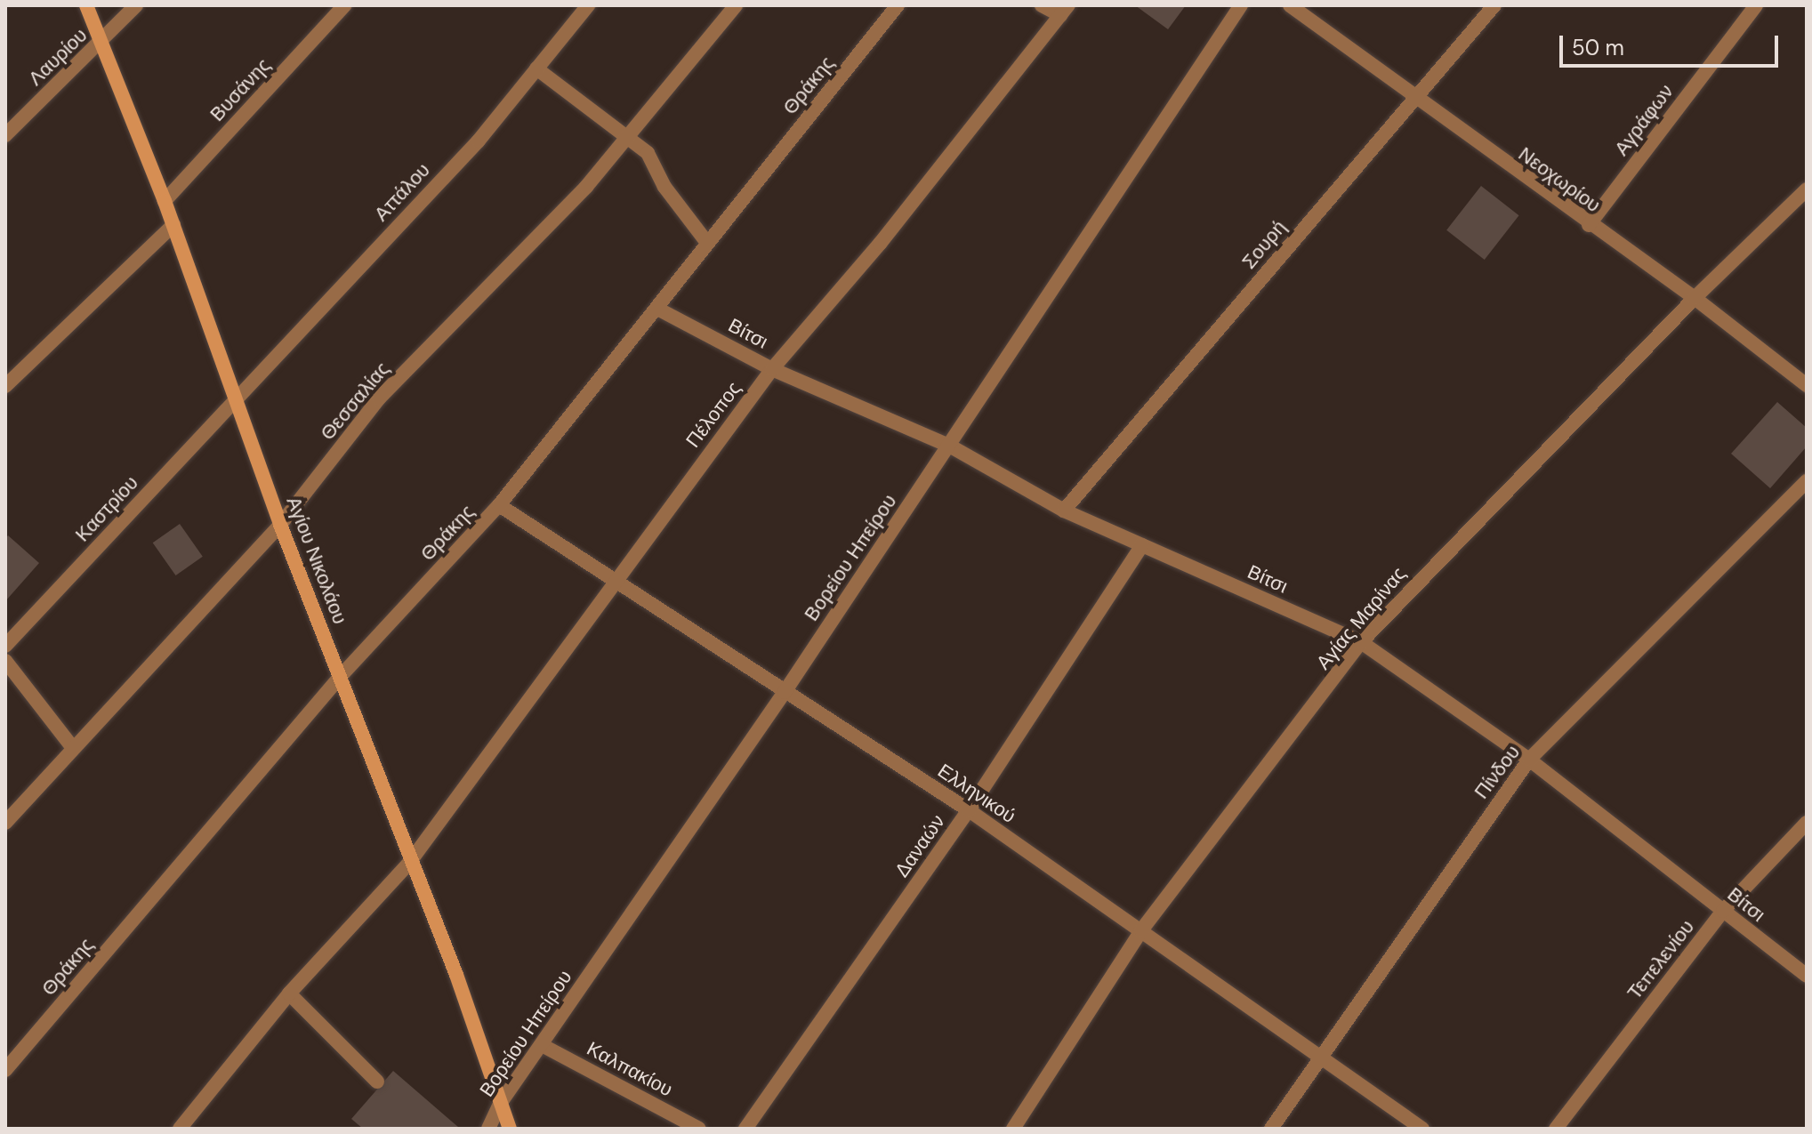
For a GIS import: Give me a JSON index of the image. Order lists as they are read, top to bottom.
{
  "streets": {
    "street": [
      "Λαυρίου",
      "Θράκης",
      "Βυσάνης",
      "Αγράφων",
      "Νεοχωρίου",
      "Αττάλου",
      "Σουρή",
      "Βίτσι",
      "Θεσσαλίας",
      "Πέλοπος",
      "Καστρίου",
      "Βορείου Ηπείρου",
      "Αγίου Νικολάου",
      "Αγίας Μαρίνας",
      "Πίνδου",
      "Ελληνικού",
      "Δαναών",
      "Τεπελενίου",
      "Καλπακίου"
    ]
  },
  "crossings": [
    ["Λαυρίου", "Αγίου Νικολάου"],
    ["Θράκης", "Βίτσι"],
    ["Θράκης", "Αγίου Νικολάου"],
    ["Θράκης", "Ελληνικού"],
    ["Βυσάνης", "Αγίου Νικολάου"],
    ["Αγράφων", "Νεοχωρίου"],
    ["Νεοχωρίου", "Σουρή"],
    ["Νεοχωρίου", "Αγίας Μαρίνας"],
    ["Αττάλου", "Καστρίου"],
    ["Αττάλου", "Αγίου Νικολάου"],
    ["Σουρή", "Βίτσι"],
    ["Βίτσι", "Πέλοπος"],
    ["Βίτσι", "Βορείου Ηπείρου"],
    ["Βίτσι", "Αγίας Μαρίνας"],
    ["Βίτσι", "Πίνδου"],
    ["Βίτσι", "Δαναών"],
    ["Βίτσι", "Τεπελενίου"],
    ["Θεσσαλίας", "Αγίου Νικολάου"],
    ["Πέλοπος", "Αγίου Νικολάου"],
    ["Πέλοπος", "Ελληνικού"],
    ["Καστρίου", "Αγίου Νικολάου"],
    ["Βορείου Ηπείρου", "Αγίου Νικολάου"],
    ["Βορείου Ηπείρου", "Ελληνικού"],
    ["Βορείου Ηπείρου", "Καλπακίου"],
    ["Αγίας Μαρίνας", "Ελληνικού"],
    ["Πίνδου", "Ελληνικού"],
    ["Ελληνικού", "Δαναών"]
  ],
  "scale_bar": "50 m"
}
